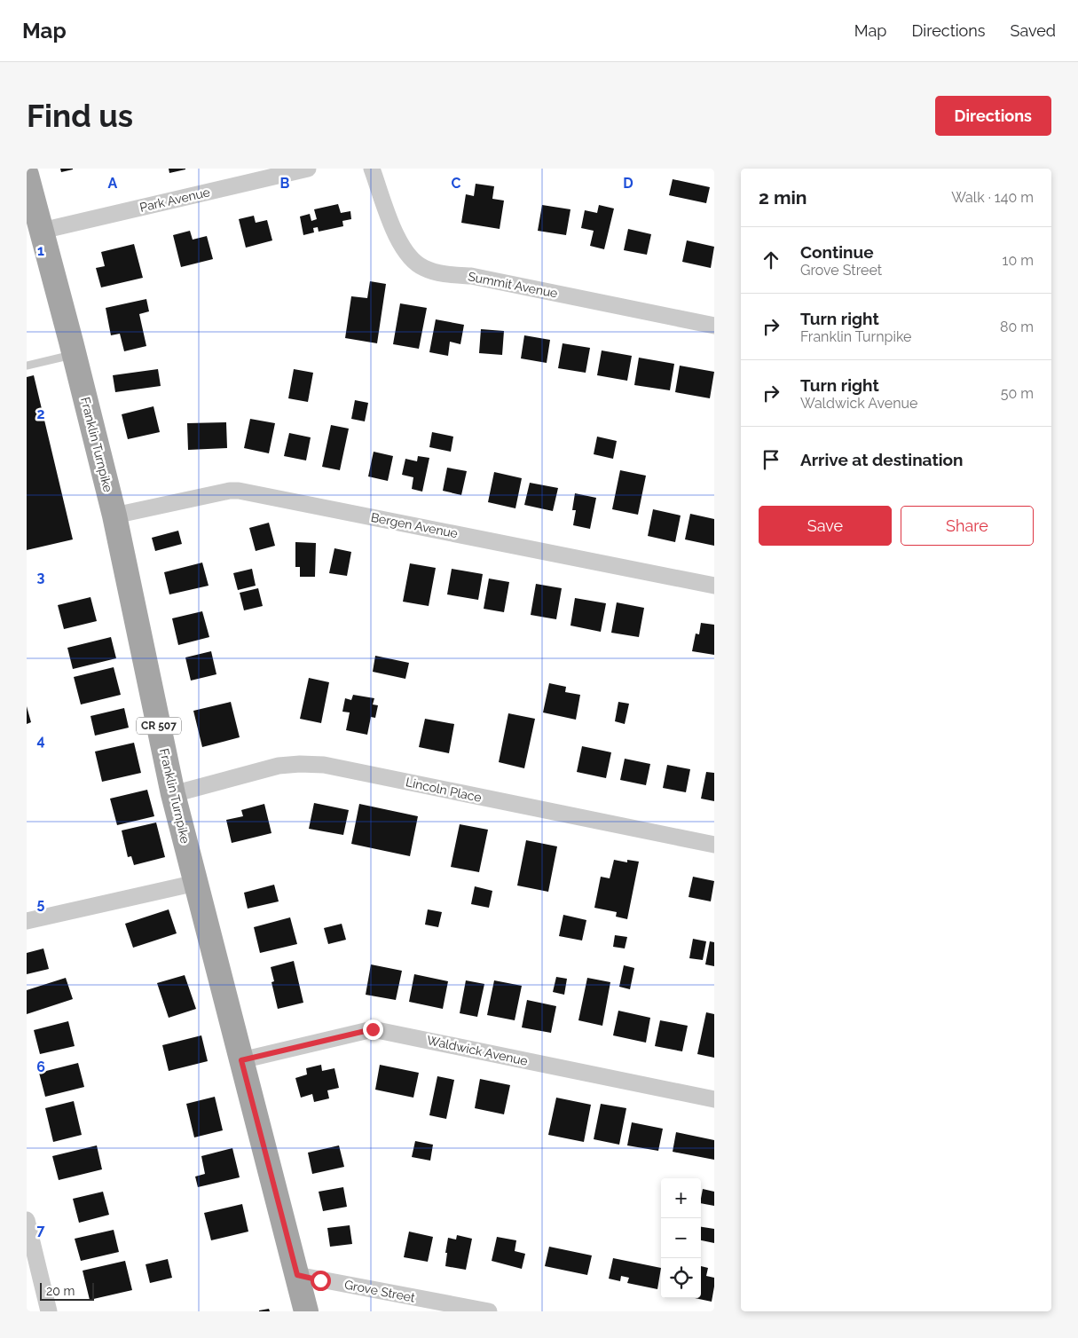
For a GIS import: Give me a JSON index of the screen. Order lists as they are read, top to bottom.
{
  "streets": {
    "main road": ["Franklin Turnpike", "CR 507"],
    "street": [
      "Park Avenue",
      "Summit Avenue",
      "Bergen Avenue",
      "Lincoln Place",
      "Waldwick Avenue",
      "Grove Street"
    ]
  },
  "crossings": [
    ["Park Avenue", "Franklin Turnpike"],
    ["Franklin Turnpike", "Bergen Avenue"],
    ["Franklin Turnpike", "Lincoln Place"],
    ["Franklin Turnpike", "Waldwick Avenue"],
    ["Franklin Turnpike", "Grove Street"]
  ],
  "scale_bar": "20 m",
  "page": {
    "header": "Map",
    "nav": ["Map", "Directions", "Saved"],
    "buttons": [
      "Directions",
      ["Save", "Share"]
    ],
    "title": "Find us",
    "heading": ["2 min", "Walk · 140 m"],
    "list": [
      ["Continue", "Grove Street", "10 m"],
      ["Turn right", "Franklin Turnpike", "80 m"],
      ["Turn right", "Waldwick Avenue", "50 m"],
      "Arrive at destination"
    ],
    "map_buttons": ["+", "−"],
    "scale": "20 m"
  },
  "grid": {
    "columns": [
      "A",
      "B",
      "C",
      "D"
    ],
    "rows": [
      "1",
      "2",
      "3",
      "4",
      "5",
      "6",
      "7"
    ]
  }
}
